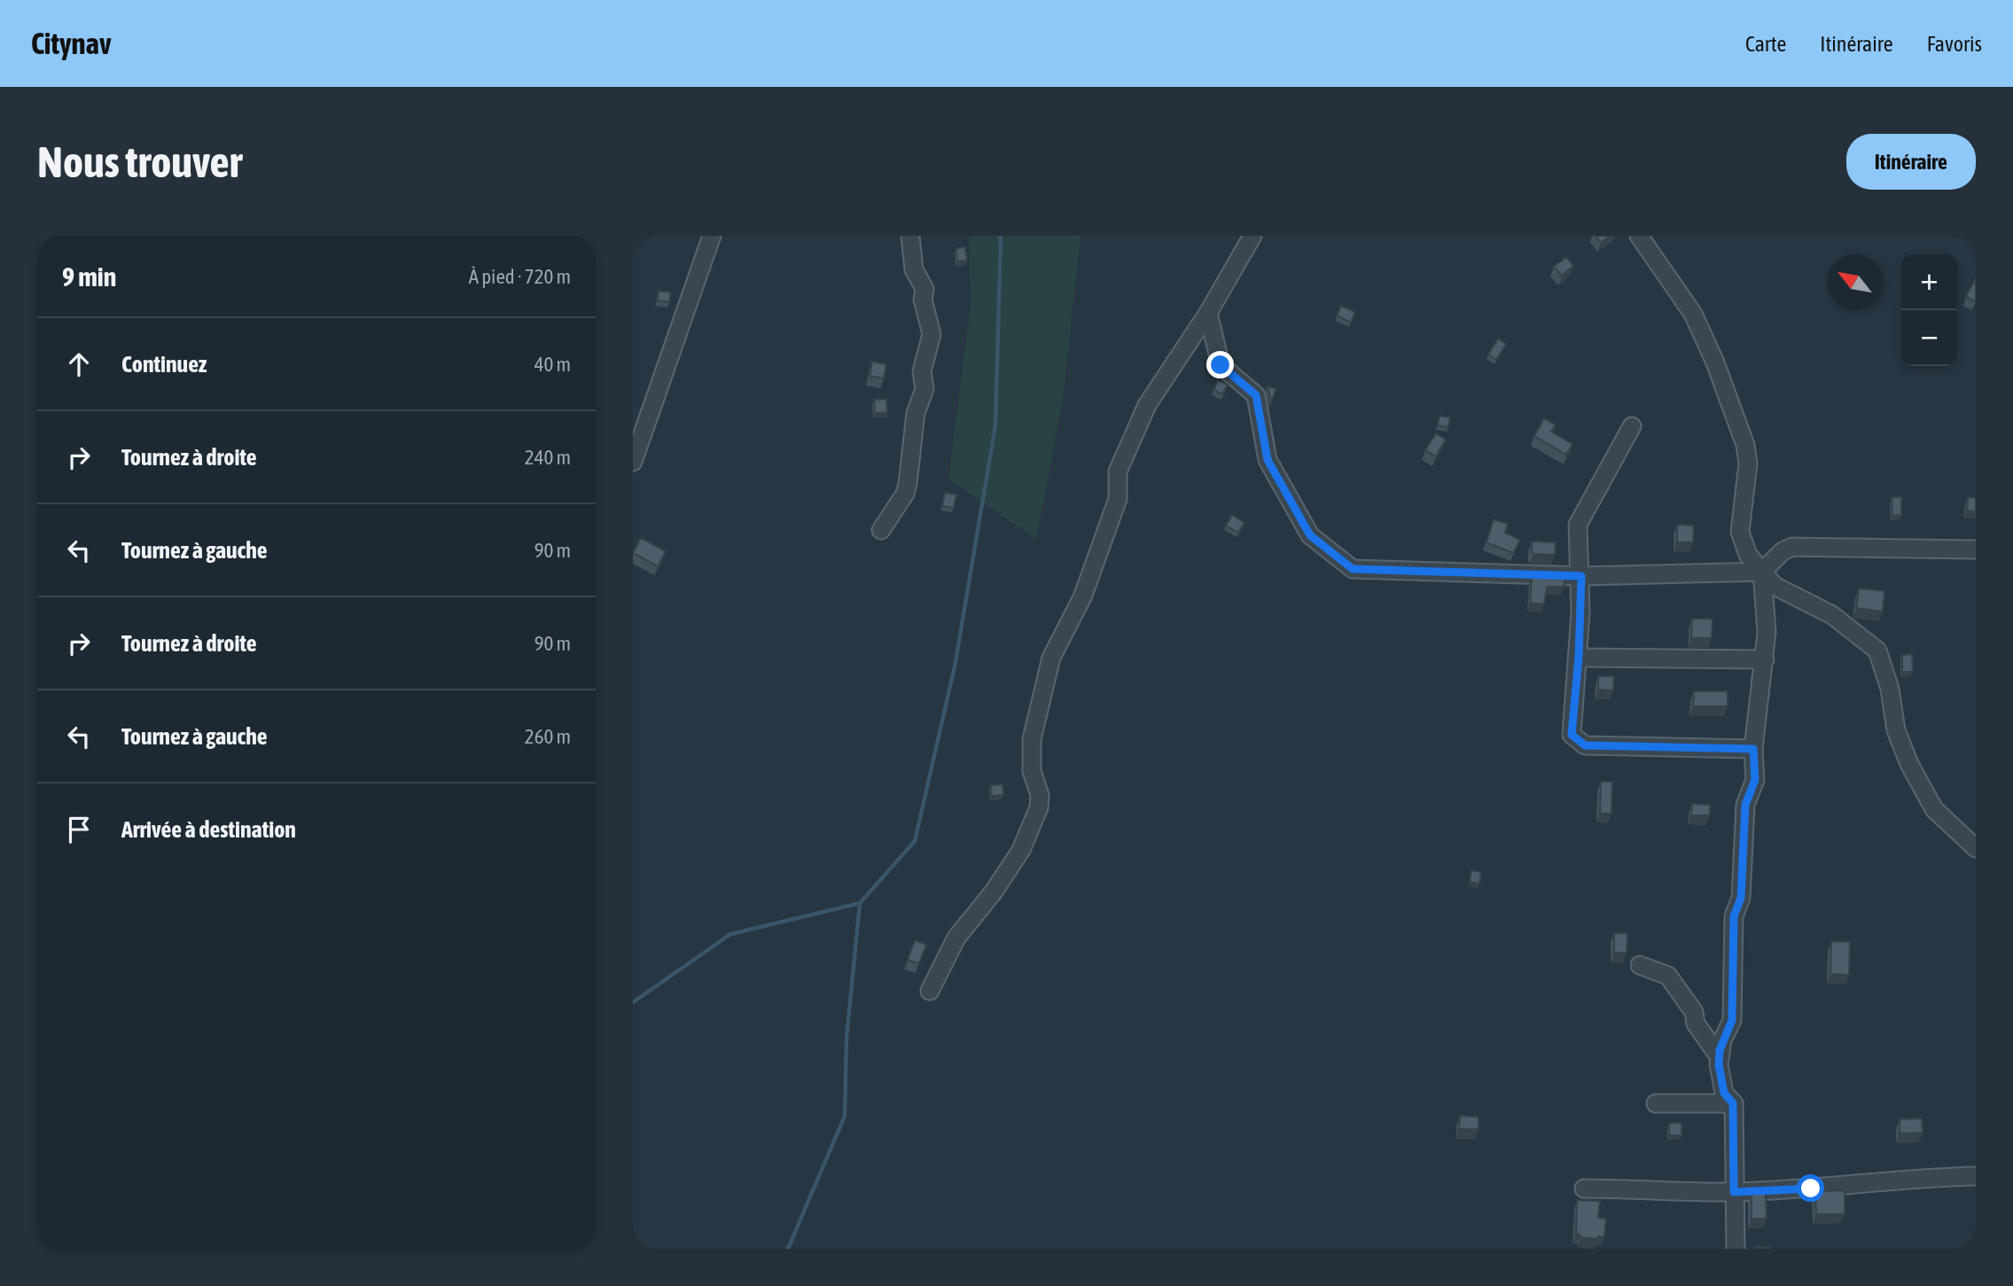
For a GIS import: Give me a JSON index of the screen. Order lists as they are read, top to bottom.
{
  "north": "top left",
  "page": {
    "header": "Citynav",
    "nav": ["Carte", "Itinéraire", "Favoris"],
    "buttons": "Itinéraire",
    "title": "Nous trouver",
    "heading": ["9 min", "À pied · 720 m"],
    "map_buttons": ["+", "−"],
    "list": [
      ["Continuez", "40 m"],
      ["Tournez à droite", "240 m"],
      ["Tournez à gauche", "90 m"],
      ["Tournez à droite", "90 m"],
      ["Tournez à gauche", "260 m"],
      "Arrivée à destination"
    ]
  }
}
